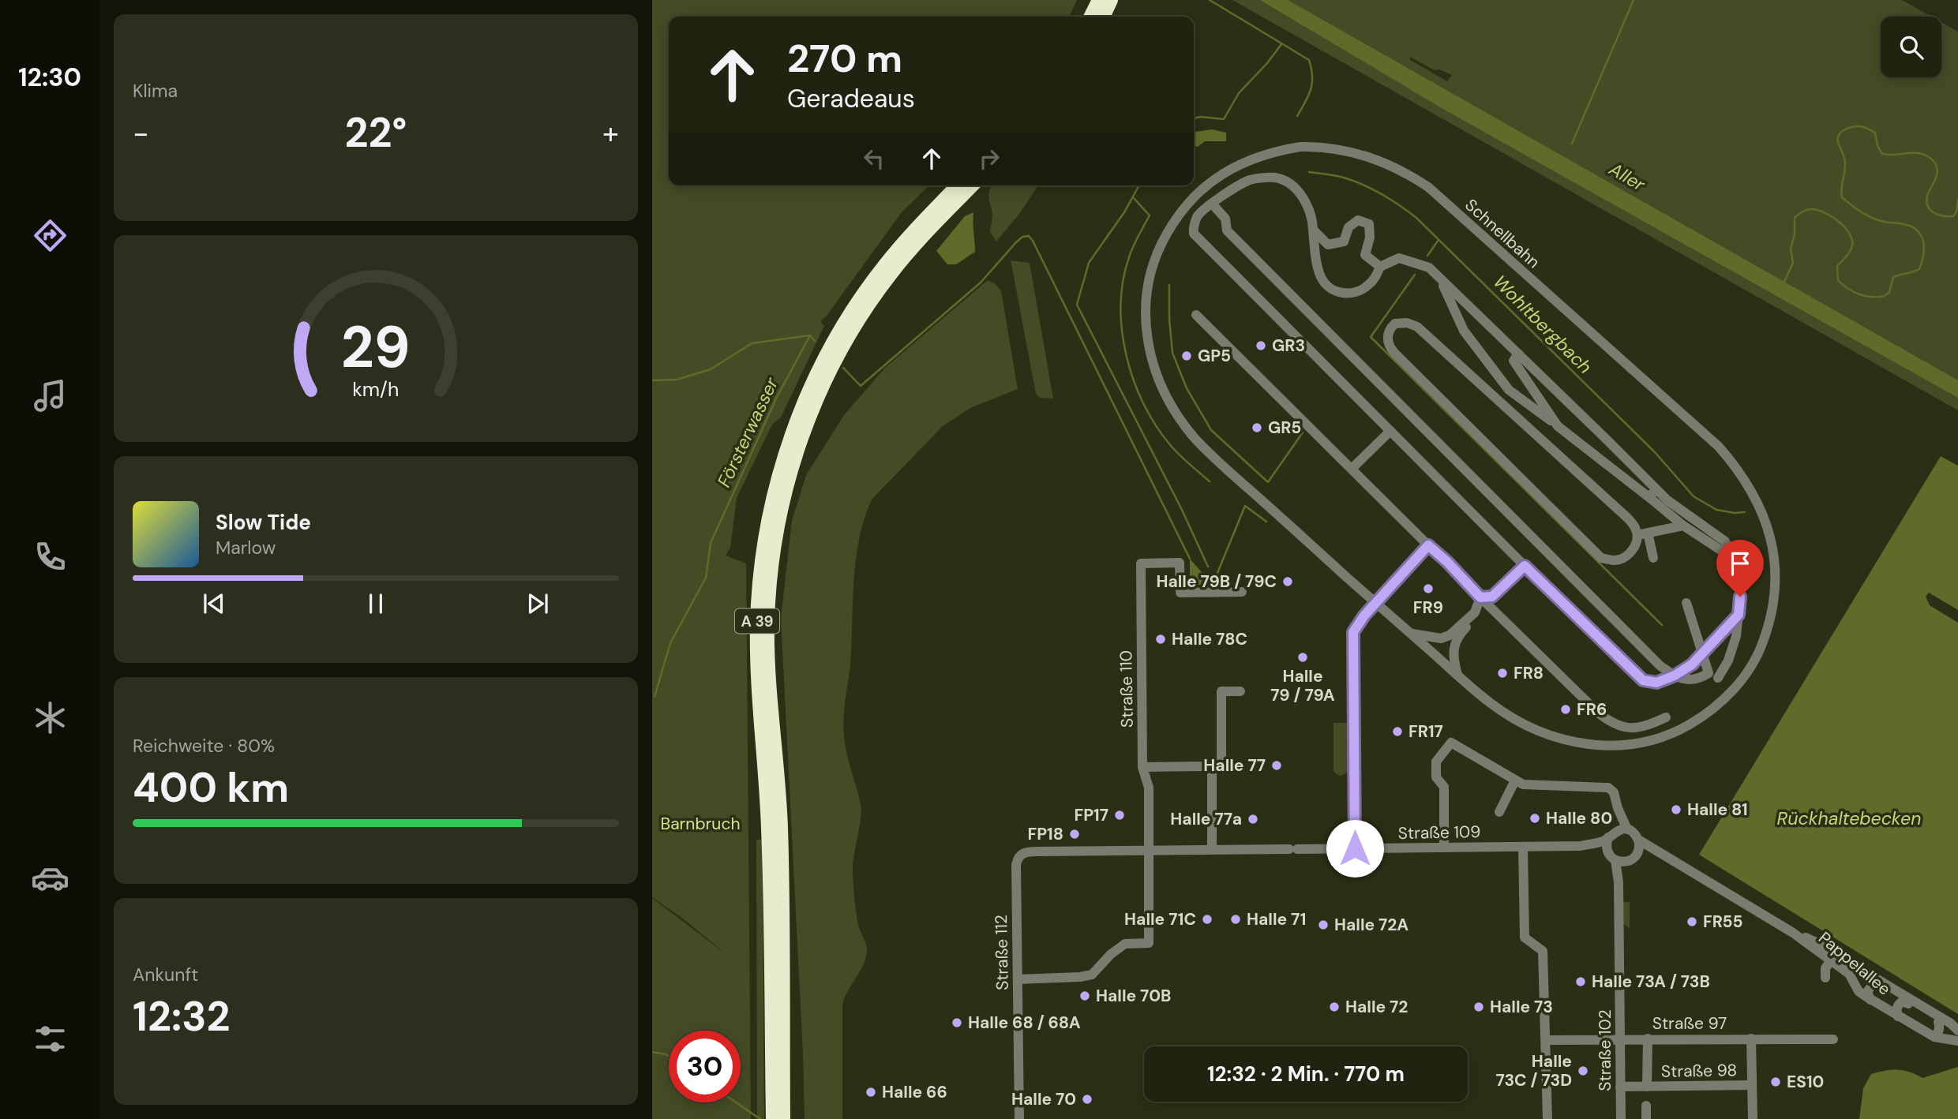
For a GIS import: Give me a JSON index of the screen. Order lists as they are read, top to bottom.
{
  "streets": {
    "highway": ["A 39"],
    "street": [
      "Schnellbahn",
      "Straße 110",
      "Straße 109",
      "Straße 112",
      "Pappelallee",
      "Straße 97",
      "Straße 102",
      "Straße 98"
    ]
  },
  "crossings": [
    ["Straße 110", "Straße 109"],
    ["Straße 110", "Straße 112"],
    ["Straße 109", "Straße 112"],
    ["Pappelallee", "Straße 102"],
    ["Straße 97", "Straße 102"],
    ["Straße 97", "Straße 98"],
    ["Straße 102", "Straße 98"]
  ],
  "water": [
    "Aller",
    "Wohltbergbach",
    "Försterwasser",
    "Rückhaltebecken"
  ],
  "parks": ["Barnbruch"],
  "places": [
    "GR3",
    "GP5",
    "GR5",
    "Halle 79B / 79C",
    "FR9",
    "Halle 78C",
    "Halle 79 / 79A",
    "FR8",
    "FR6",
    "FR17",
    "Halle 77",
    "Halle 81",
    "FP17",
    "Halle 80",
    "Halle 77a",
    "FP18",
    "Halle 71C",
    "Halle 71",
    "FR55",
    "Halle 72A",
    "Halle 73A / 73B",
    "Halle 70B",
    "Halle 72",
    "Halle 73",
    "Halle 68 / 68A",
    "Halle 73C / 73D",
    "ES10",
    "Halle 66",
    "Halle 70"
  ],
  "page": {
    "tabs": "12:30",
    "tile": [
      "Klima",
      ["Reichweite · 80%", "400 km"],
      ["Ankunft", "12:32"]
    ],
    "turn": ["270 m", "Geradeaus"],
    "heat": ["−", "22°", "+"],
    "song": ["Slow Tide", "Marlow"],
    "limit": "30",
    "trip": "12:32 · 2 Min. · 770 m",
    "gauge": ["29", "km/h"]
  }
}
